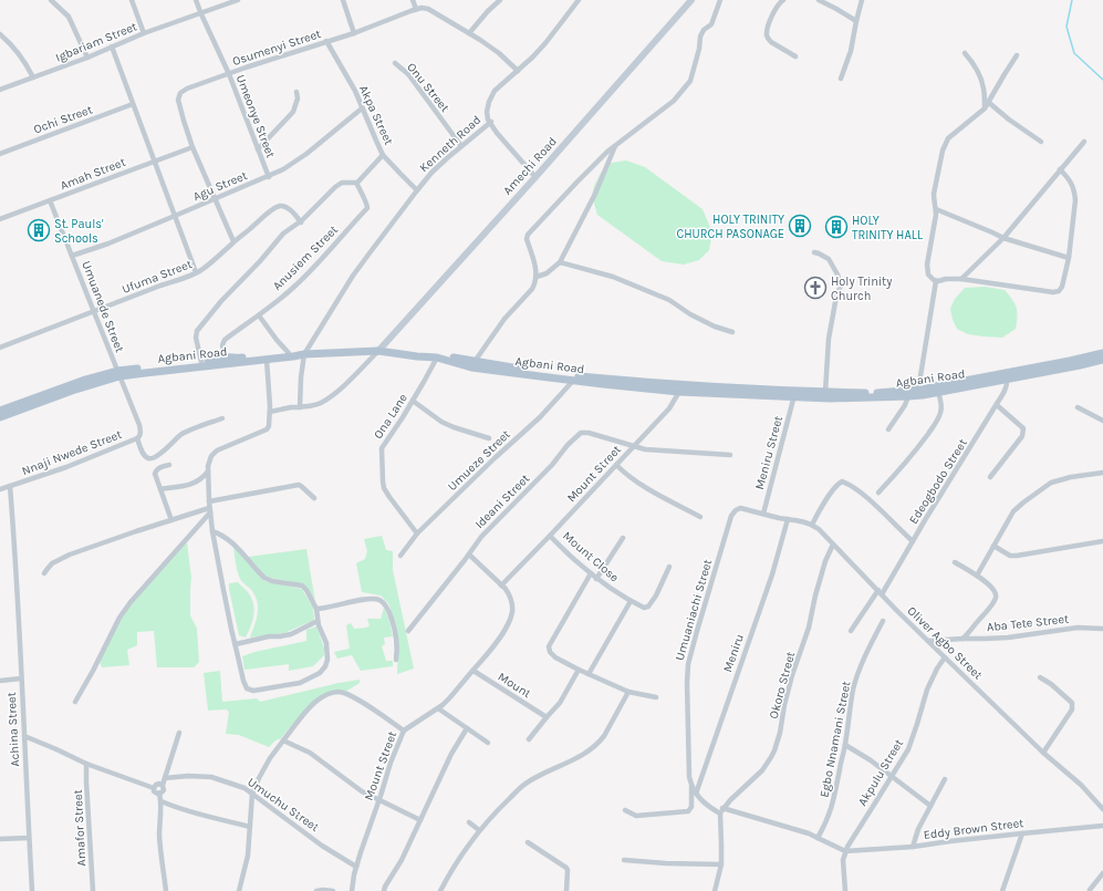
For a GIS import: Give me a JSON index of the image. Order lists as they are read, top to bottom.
{
  "streets": {
    "main road": ["Amechi Road", "Agbani Road"],
    "street": [
      "Igbariam Street",
      "Osumenyi Street",
      "Onu Street",
      "Akpa Street",
      "Umeonye Street",
      "Ochi Street",
      "Kenneth Road",
      "Amah Street",
      "Agu Street",
      "Anusiem Street",
      "Ufuma Street",
      "Umuanede Street",
      "Ona Lane",
      "Nnaji Nwede Street",
      "Meniru Street",
      "Umueze Street",
      "Mount Street",
      "Edeogbodo Street",
      "Ideani Street",
      "Mount Close",
      "Umuaniachi Street",
      "Aba Tete Street",
      "Oliver Agbo Street",
      "Meniru",
      "Mount",
      "Okoro Street",
      "Achina Street",
      "Egbo Nnamani Street",
      "Akpulu Street",
      "Umuchu Street",
      "Amafor Street",
      "Eddy Brown Street"
    ]
  },
  "crossings": [
    ["Igbariam Street", "Umeonye Street"],
    ["Osumenyi Street", "Akpa Street"],
    ["Osumenyi Street", "Umeonye Street"],
    ["Osumenyi Street", "Amah Street"],
    ["Osumenyi Street", "Agu Street"],
    ["Osumenyi Street", "Ufuma Street"],
    ["Onu Street", "Kenneth Road"],
    ["Akpa Street", "Kenneth Road"],
    ["Akpa Street", "Agu Street"],
    ["Umeonye Street", "Agu Street"],
    ["Kenneth Road", "Agbani Road"],
    ["Amechi Road", "Agbani Road"],
    ["Amah Street", "Umuanede Street"],
    ["Agu Street", "Umuanede Street"],
    ["Anusiem Street", "Agbani Road"],
    ["Ufuma Street", "Umuanede Street"],
    ["Umuanede Street", "Agbani Road"],
    ["Umuanede Street", "Nnaji Nwede Street"],
    ["Agbani Road", "Ona Lane"],
    ["Agbani Road", "Nnaji Nwede Street"],
    ["Agbani Road", "Meniru Street"],
    ["Agbani Road", "Umueze Street"],
    ["Agbani Road", "Mount Street"],
    ["Agbani Road", "Edeogbodo Street"],
    ["Ona Lane", "Umueze Street"],
    ["Nnaji Nwede Street", "Achina Street"],
    ["Meniru Street", "Umuaniachi Street"],
    ["Meniru Street", "Oliver Agbo Street"],
    ["Mount Street", "Ideani Street"],
    ["Mount Street", "Mount Close"],
    ["Mount Street", "Mount"],
    ["Mount Street", "Umuchu Street"],
    ["Edeogbodo Street", "Oliver Agbo Street"],
    ["Umuaniachi Street", "Oliver Agbo Street"],
    ["Umuaniachi Street", "Meniru"],
    ["Umuaniachi Street", "Okoro Street"],
    ["Aba Tete Street", "Oliver Agbo Street"],
    ["Oliver Agbo Street", "Meniru"],
    ["Oliver Agbo Street", "Okoro Street"],
    ["Oliver Agbo Street", "Akpulu Street"],
    ["Akpulu Street", "Eddy Brown Street"]
  ],
  "places": {
    "building": ["HOLY TRINITY CHURCH PASONAGE", "HOLY TRINITY HALL", "St. Pauls' Schools"],
    "church": ["Holy Trinity Church"]
  }
}
